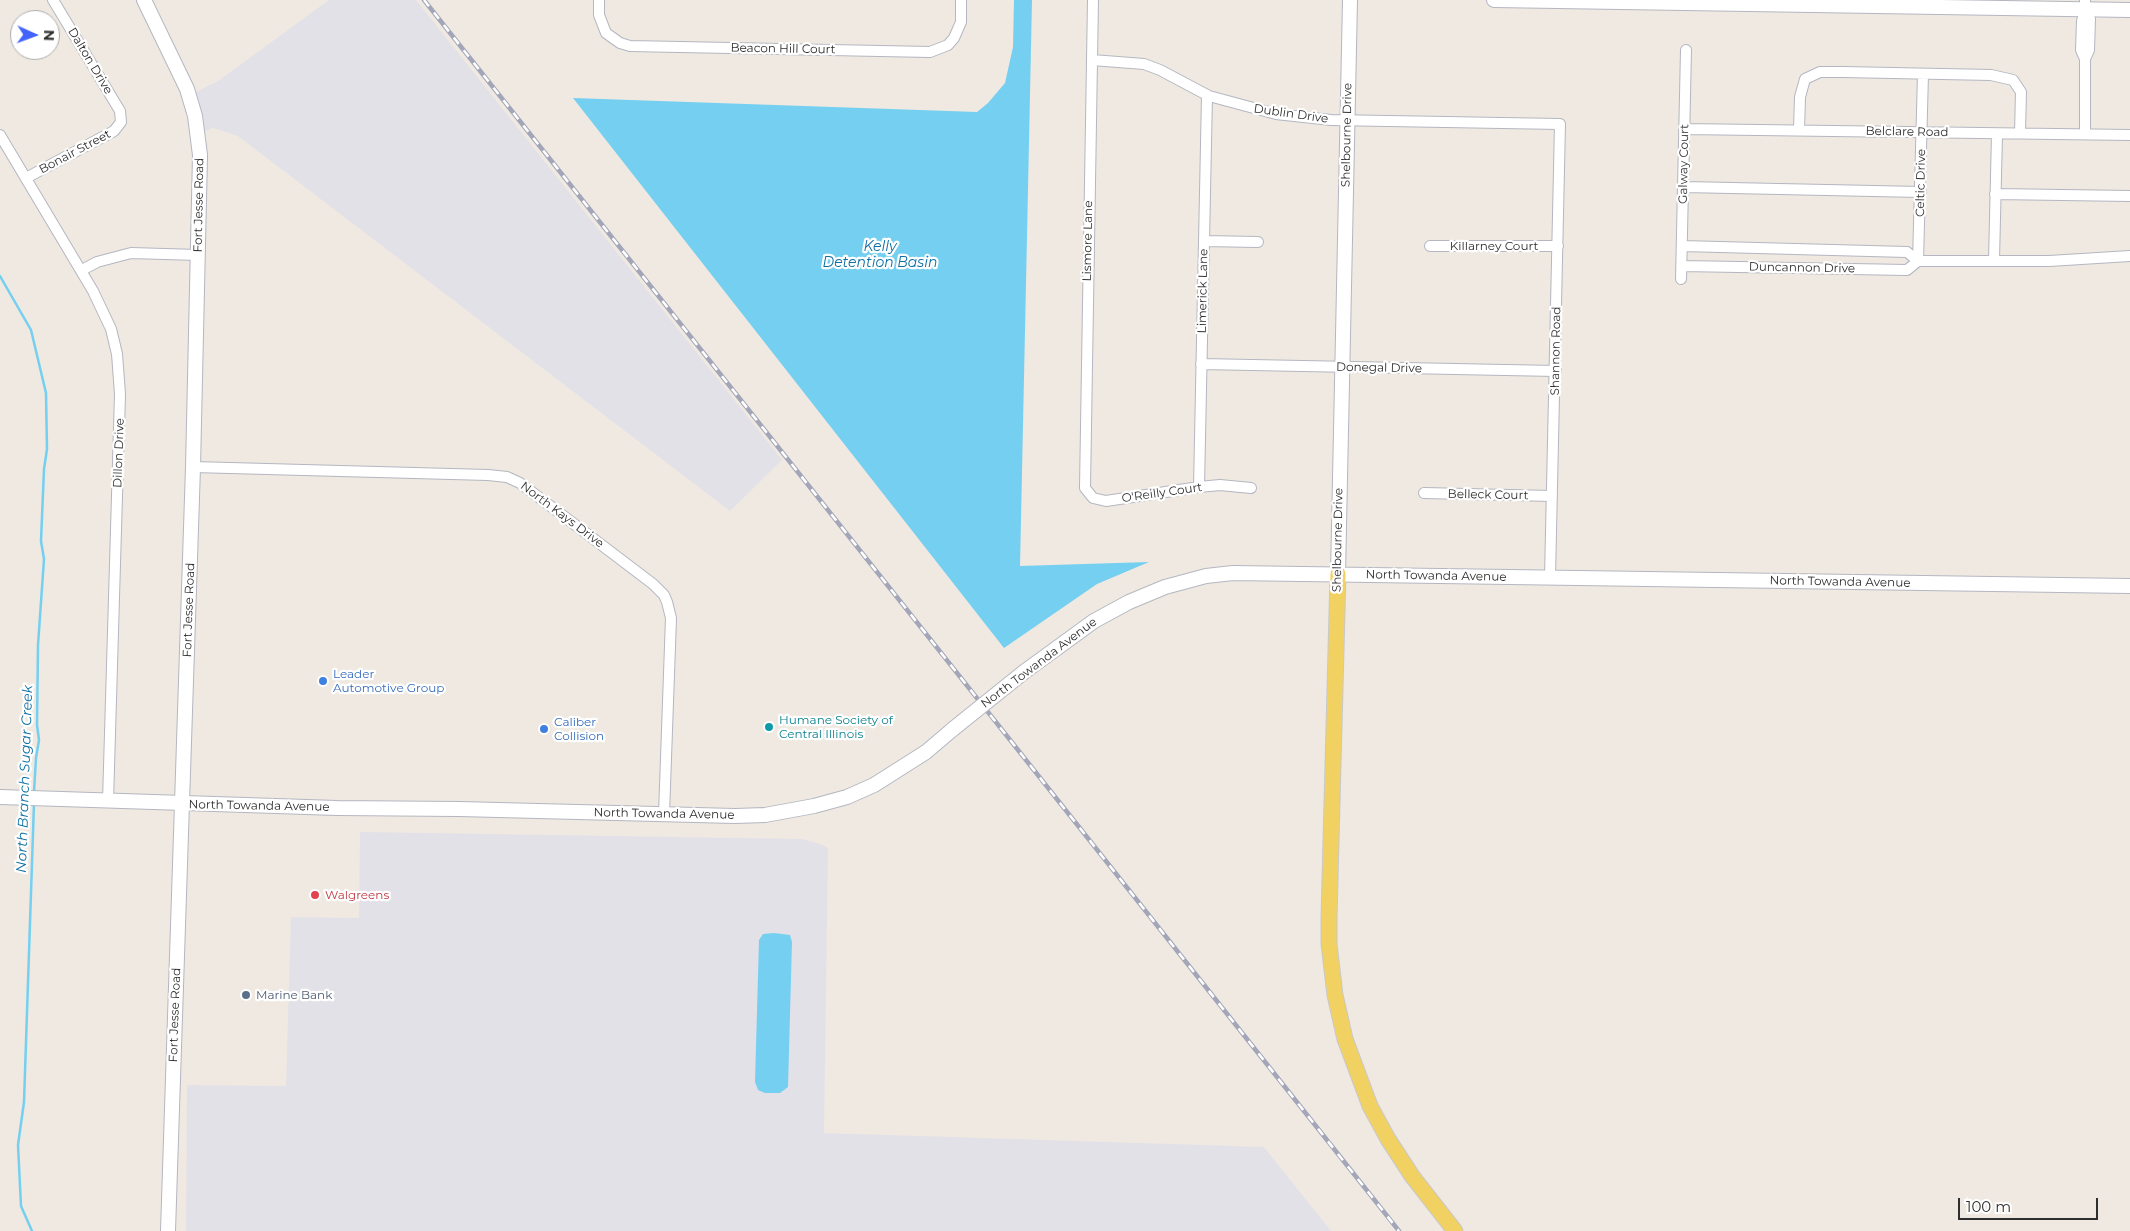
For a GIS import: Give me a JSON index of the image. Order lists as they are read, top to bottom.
{
  "streets": {
    "main road": ["Shelbourne Drive", "Fort Jesse Road", "North Towanda Avenue"],
    "street": [
      "Beacon Hill Court",
      "Dalton Drive",
      "Dublin Drive",
      "Belclare Road",
      "Bonair Street",
      "Galway Court",
      "Celtic Drive",
      "Lismore Lane",
      "Killarney Court",
      "Duncannon Drive",
      "Limerick Lane",
      "Shannon Road",
      "Donegal Drive",
      "Dillon Drive",
      "O'Reilly Court",
      "Belleck Court",
      "North Kays Drive"
    ]
  },
  "crossings": [
    ["Dalton Drive", "Bonair Street"],
    ["Dublin Drive", "Shelbourne Drive"],
    ["Dublin Drive", "Lismore Lane"],
    ["Dublin Drive", "Limerick Lane"],
    ["Dublin Drive", "Shannon Road"],
    ["Belclare Road", "Galway Court"],
    ["Belclare Road", "Celtic Drive"],
    ["Shelbourne Drive", "Donegal Drive"],
    ["Shelbourne Drive", "North Towanda Avenue"],
    ["Bonair Street", "Dillon Drive"],
    ["Galway Court", "Duncannon Drive"],
    ["Celtic Drive", "Duncannon Drive"],
    ["Fort Jesse Road", "North Kays Drive"],
    ["Fort Jesse Road", "North Towanda Avenue"],
    ["Lismore Lane", "O'Reilly Court"],
    ["Killarney Court", "Shannon Road"],
    ["Limerick Lane", "Donegal Drive"],
    ["Limerick Lane", "O'Reilly Court"],
    ["Shannon Road", "Donegal Drive"],
    ["Shannon Road", "Belleck Court"],
    ["Shannon Road", "North Towanda Avenue"],
    ["Dillon Drive", "North Towanda Avenue"],
    ["North Kays Drive", "North Towanda Avenue"]
  ],
  "water": ["Kelly Detention Basin", "North Branch Sugar Creek"],
  "places": [
    "Leader Automotive Group",
    "Humane Society of Central Illinois",
    "Caliber Collision",
    "Walgreens",
    "Marine Bank"
  ],
  "scale_bar": "100 m",
  "north": "right"
}
